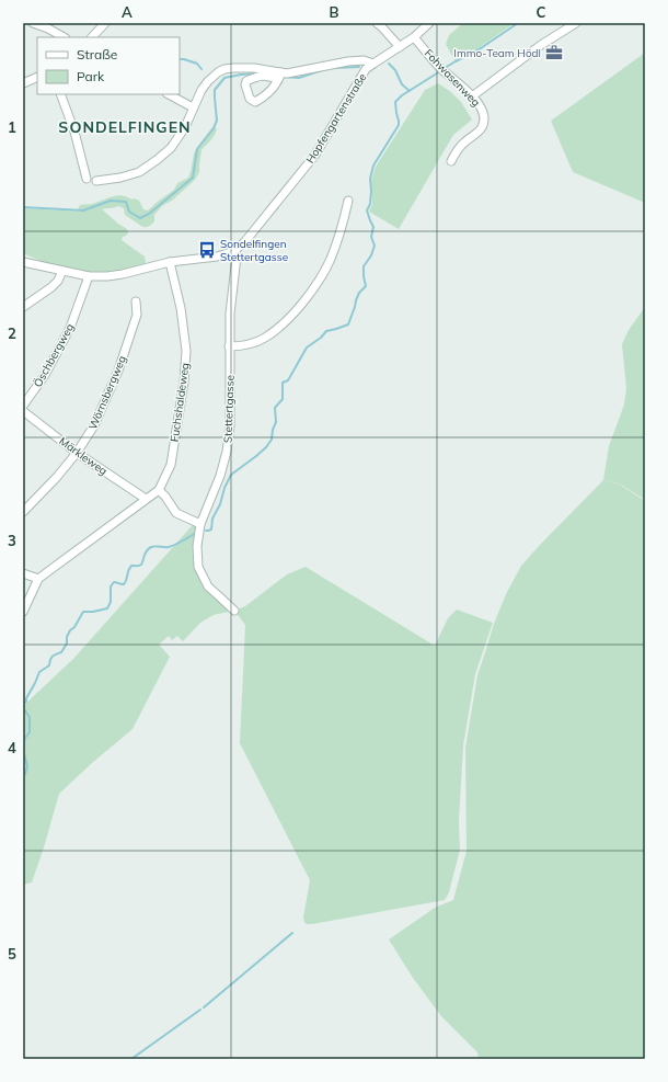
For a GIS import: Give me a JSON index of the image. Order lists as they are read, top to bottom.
{
  "streets": {
    "street": [
      "Fohwasenweg",
      "Hopfengartenstraße",
      "Öschbergweg",
      "Wörnsbergweg",
      "Fuchshaldeweg",
      "Stettertgasse",
      "Märkleweg"
    ]
  },
  "crossings": [
    ["Fohwasenweg", "Hopfengartenstraße"],
    ["Hopfengartenstraße", "Öschbergweg"],
    ["Hopfengartenstraße", "Fuchshaldeweg"],
    ["Hopfengartenstraße", "Stettertgasse"],
    ["Wörnsbergweg", "Märkleweg"]
  ],
  "districts": ["SONDELFINGEN"],
  "places": {
    "office": ["Immo-Team Hödl"],
    "bus stop": ["Sondelfingen Stettertgasse"]
  },
  "legend": ["Straße", "Park"],
  "grid": {
    "columns": ["A", "B", "C"],
    "rows": [
      "1",
      "2",
      "3",
      "4",
      "5"
    ]
  }
}
